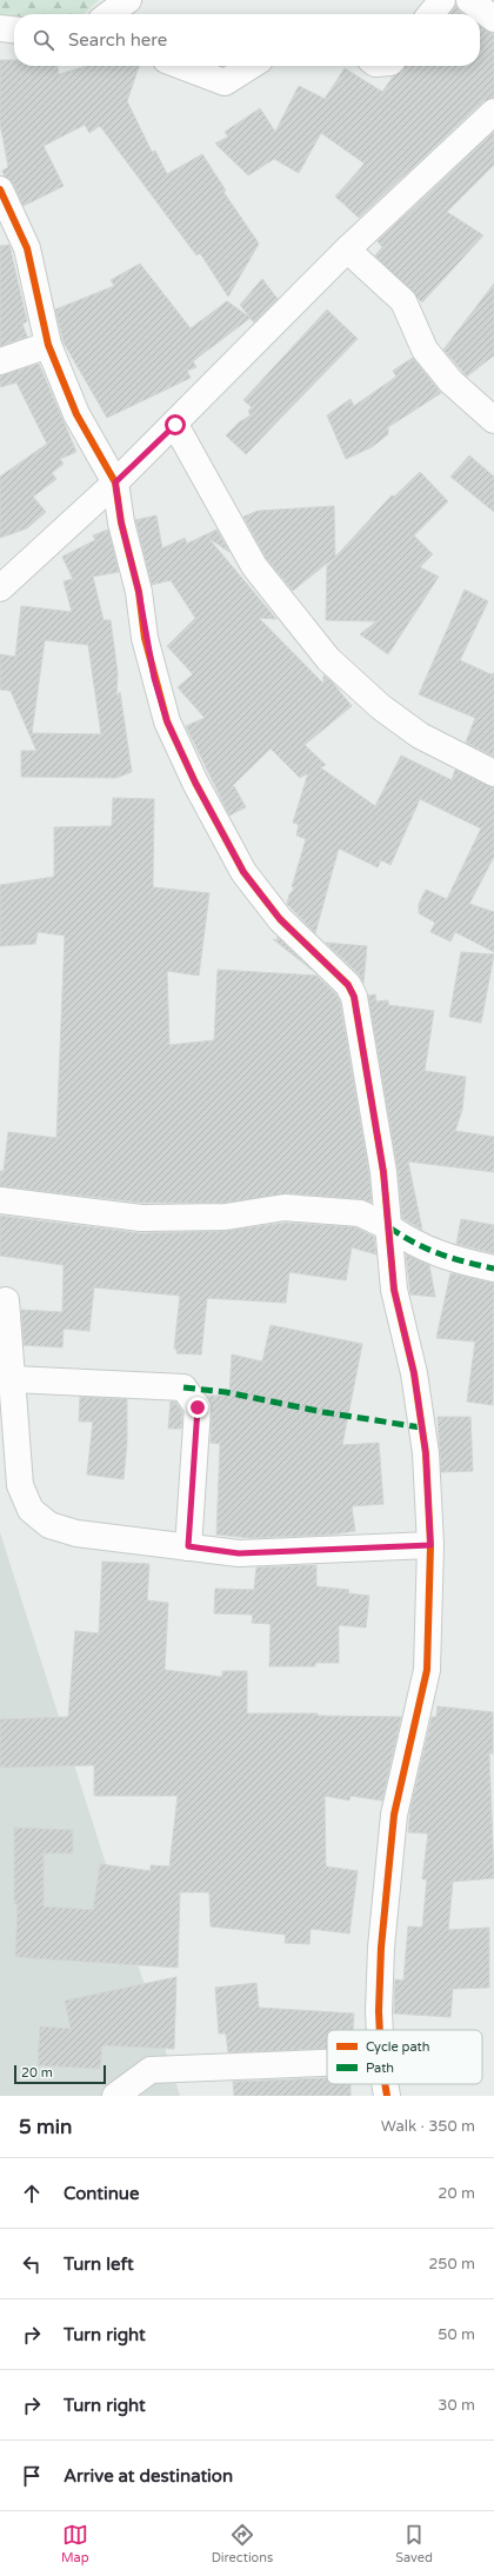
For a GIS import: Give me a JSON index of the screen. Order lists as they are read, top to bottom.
{
  "legend": ["Cycle path", "Path"],
  "scale_bar": "20 m",
  "page": {
    "search": "Search here",
    "scale": "20 m",
    "heading": ["5 min", "Walk · 350 m"],
    "list": [
      ["Continue", "20 m"],
      ["Turn left", "250 m"],
      ["Turn right", "50 m"],
      ["Turn right", "30 m"],
      "Arrive at destination"
    ],
    "nav": ["Map", "Directions", "Saved"]
  }
}
